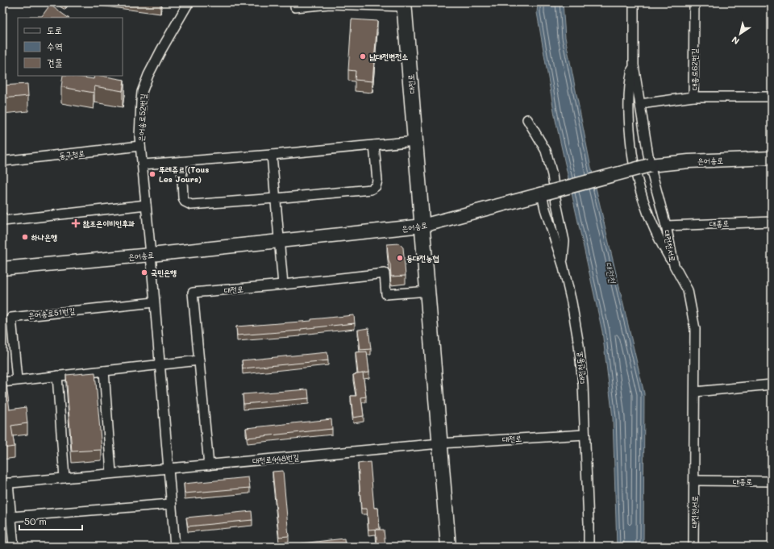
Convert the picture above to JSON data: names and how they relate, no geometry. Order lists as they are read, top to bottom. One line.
{"streets":{"main road":["대전로","은어송로"],"street":["대종로62번길","은어송로52번길","동구청로","대종로","대전천서로","은어송로51번길","대전천동로","대전로448번길"]},"crossings":[["대전로","은어송로"],["대전로","대전천동로"],["대전로","대전로448번길"],["은어송로52번길","동구청로"],["은어송로52번길","은어송로"],["은어송로","대전천서로"],["은어송로","대전천동로"],["대종로","대전천서로"]],"water":["대전천"],"places":{"other":["남대전변전소","뚜레쥬르 (Tous Les Jours)","하나은행","동대전농협","국민은행"],"health":["참조은이비인후과"]},"legend":["도로","수역","건물"],"scale_bar":"50 m","north":"bottom left"}
